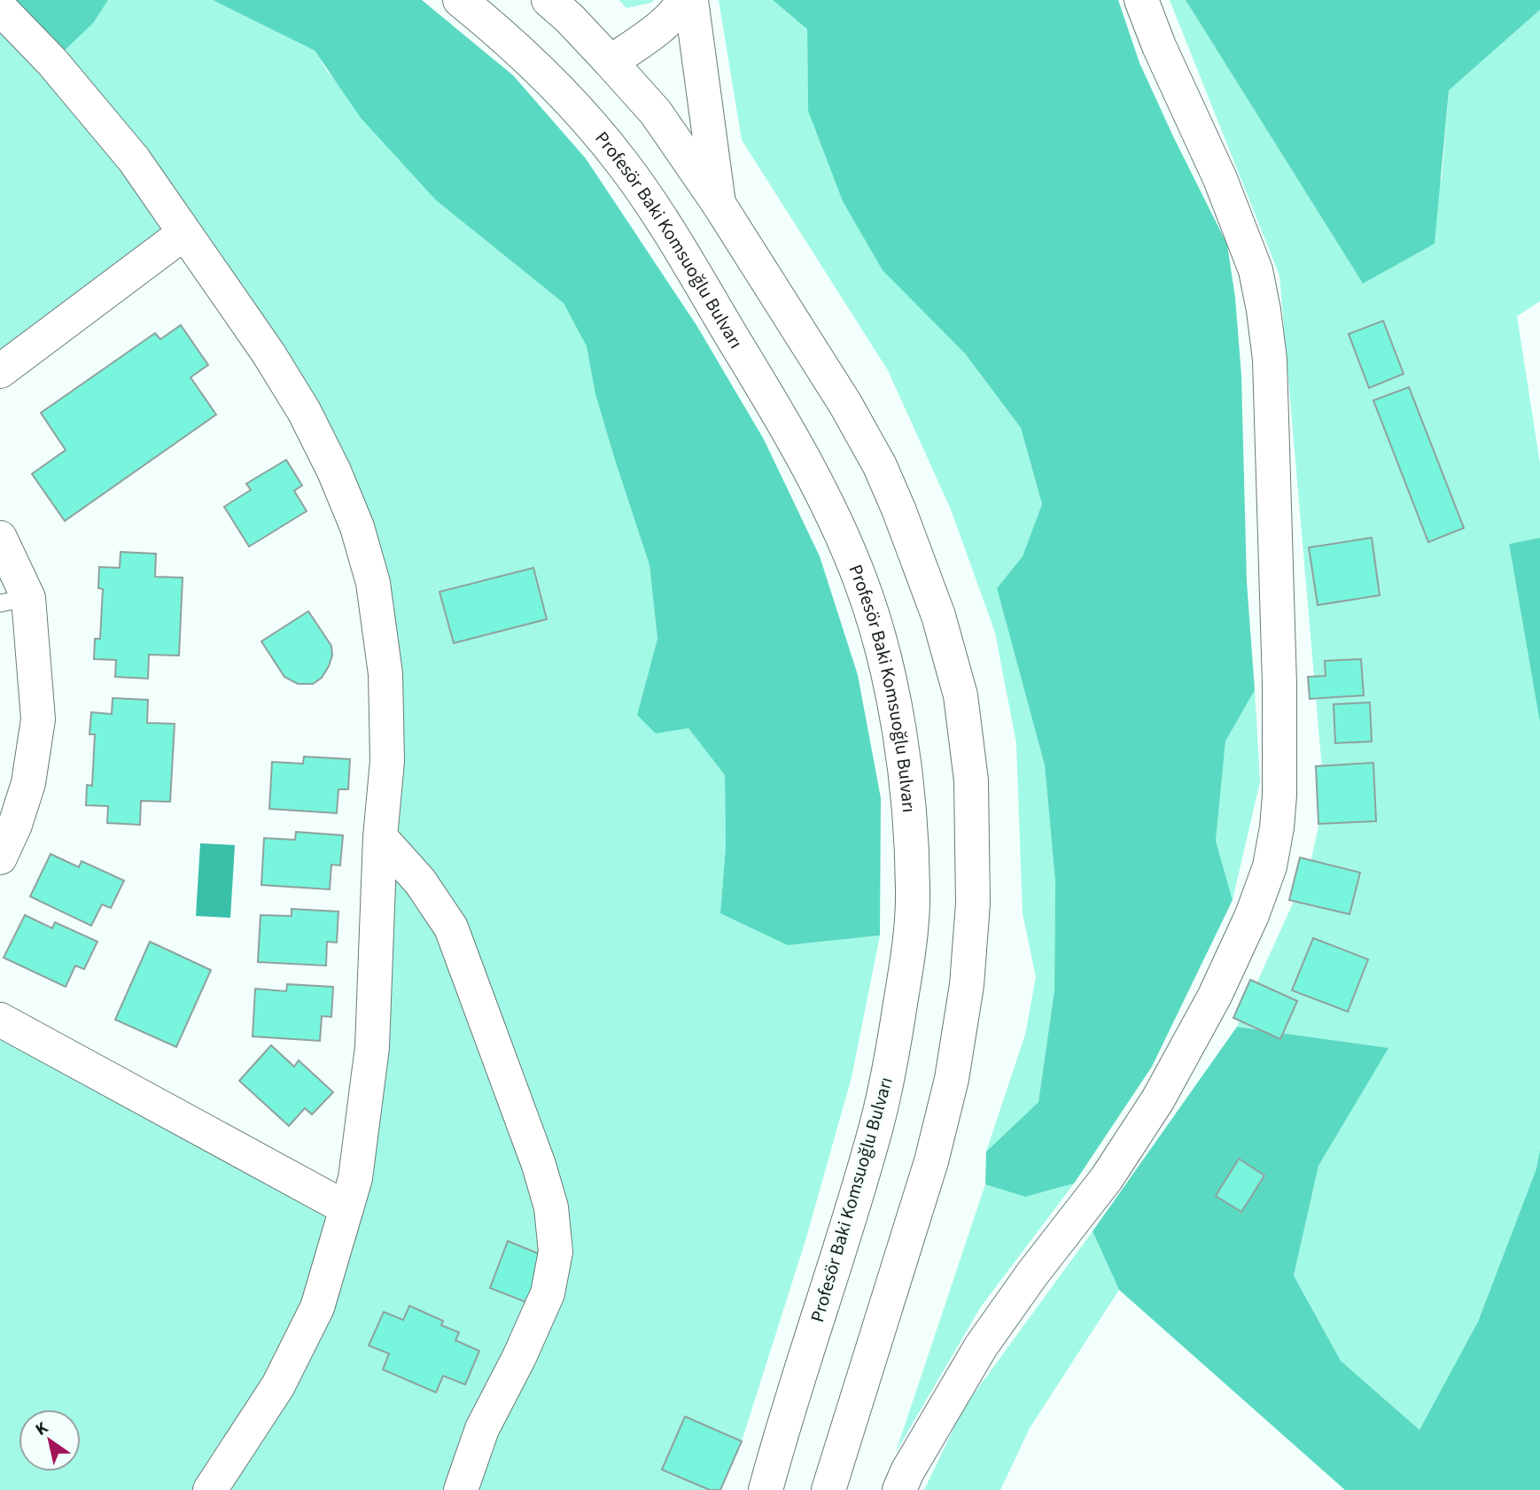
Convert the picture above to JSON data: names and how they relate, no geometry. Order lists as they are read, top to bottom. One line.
{"streets":{"street":["Profesör Baki Komsuoğlu Bulvarı"]},"north":"top left"}
